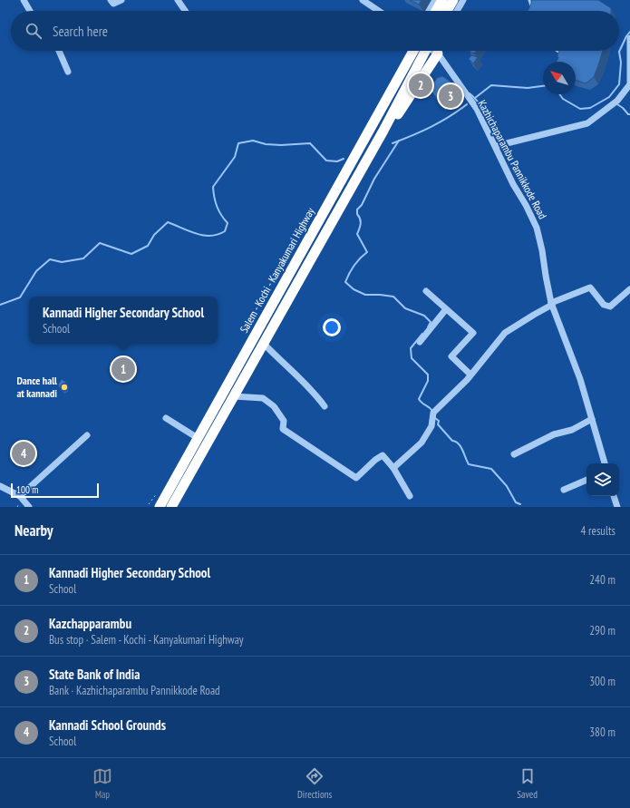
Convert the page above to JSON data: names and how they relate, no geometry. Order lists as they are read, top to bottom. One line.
{"streets":{"highway":["Salem - Kochi - Kanyakumari Highway"],"street":["Kazhichaparambu Pannikkode Road"]},"places":["Dance hall at kannadi"],"scale_bar":"100 m","north":"top left","page":{"search":"Search here","pins":["2","3","1","4"],"popup":["Kannadi Higher Secondary School","School"],"scale":"100 m","heading":["Nearby","4 results"],"list":[{"mark":"1","name":"Kannadi Higher Secondary School","note":"School","value":"240 m"},{"mark":"2","name":"Kazchapparambu","note":"Bus stop · Salem - Kochi - Kanyakumari Highway","value":"290 m"},{"mark":"3","name":"State Bank of India","note":"Bank · Kazhichaparambu Pannikkode Road","value":"300 m"},{"mark":"4","name":"Kannadi School Grounds","note":"School","value":"380 m"}],"nav":["Map","Directions","Saved"]}}
